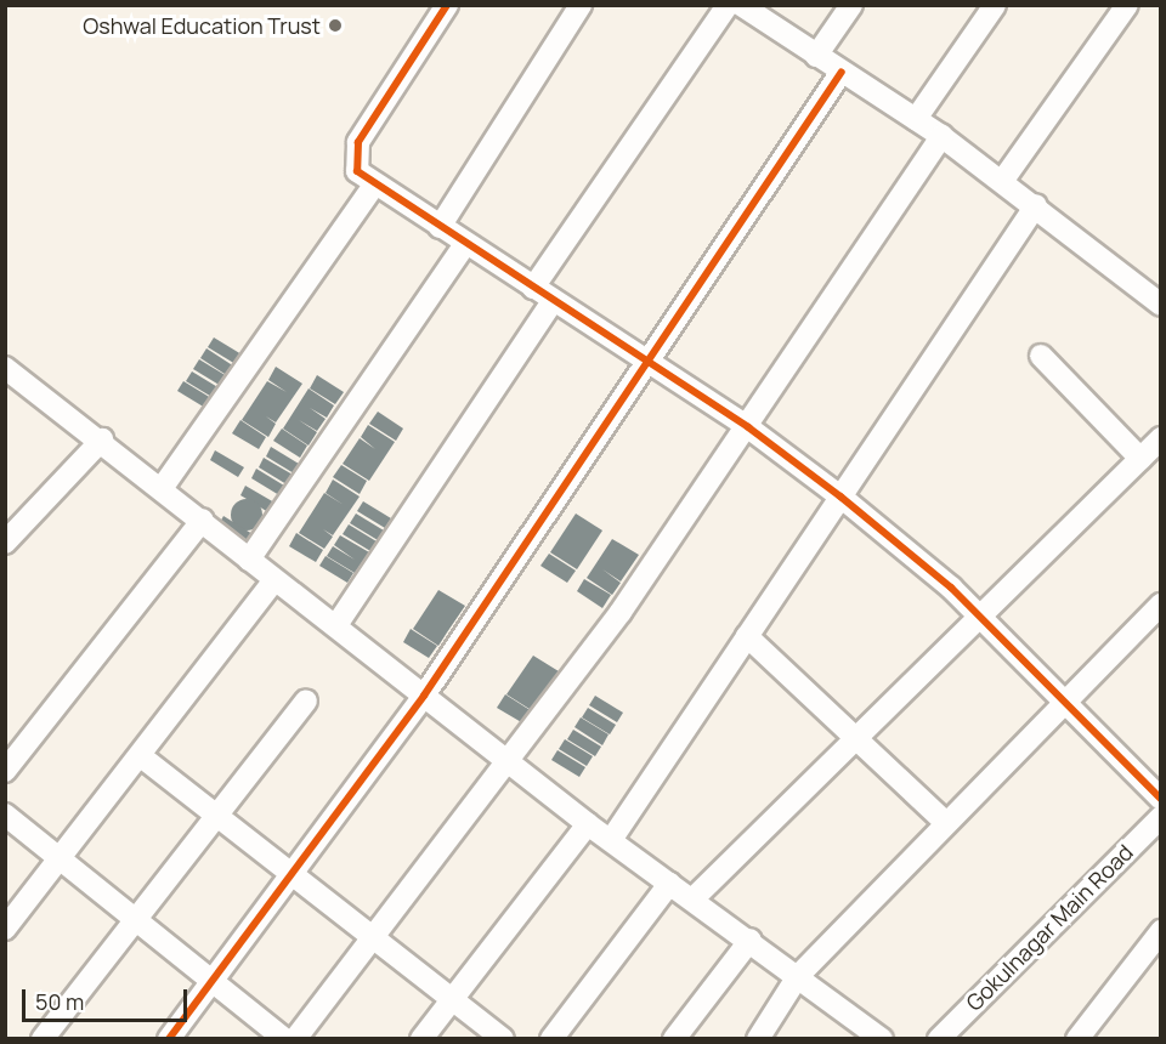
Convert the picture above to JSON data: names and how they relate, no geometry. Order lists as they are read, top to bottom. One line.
{"streets":{"street":["Gokulnagar Main Road"]},"places":["Oshwal Education Trust"],"scale_bar":"50 m"}
